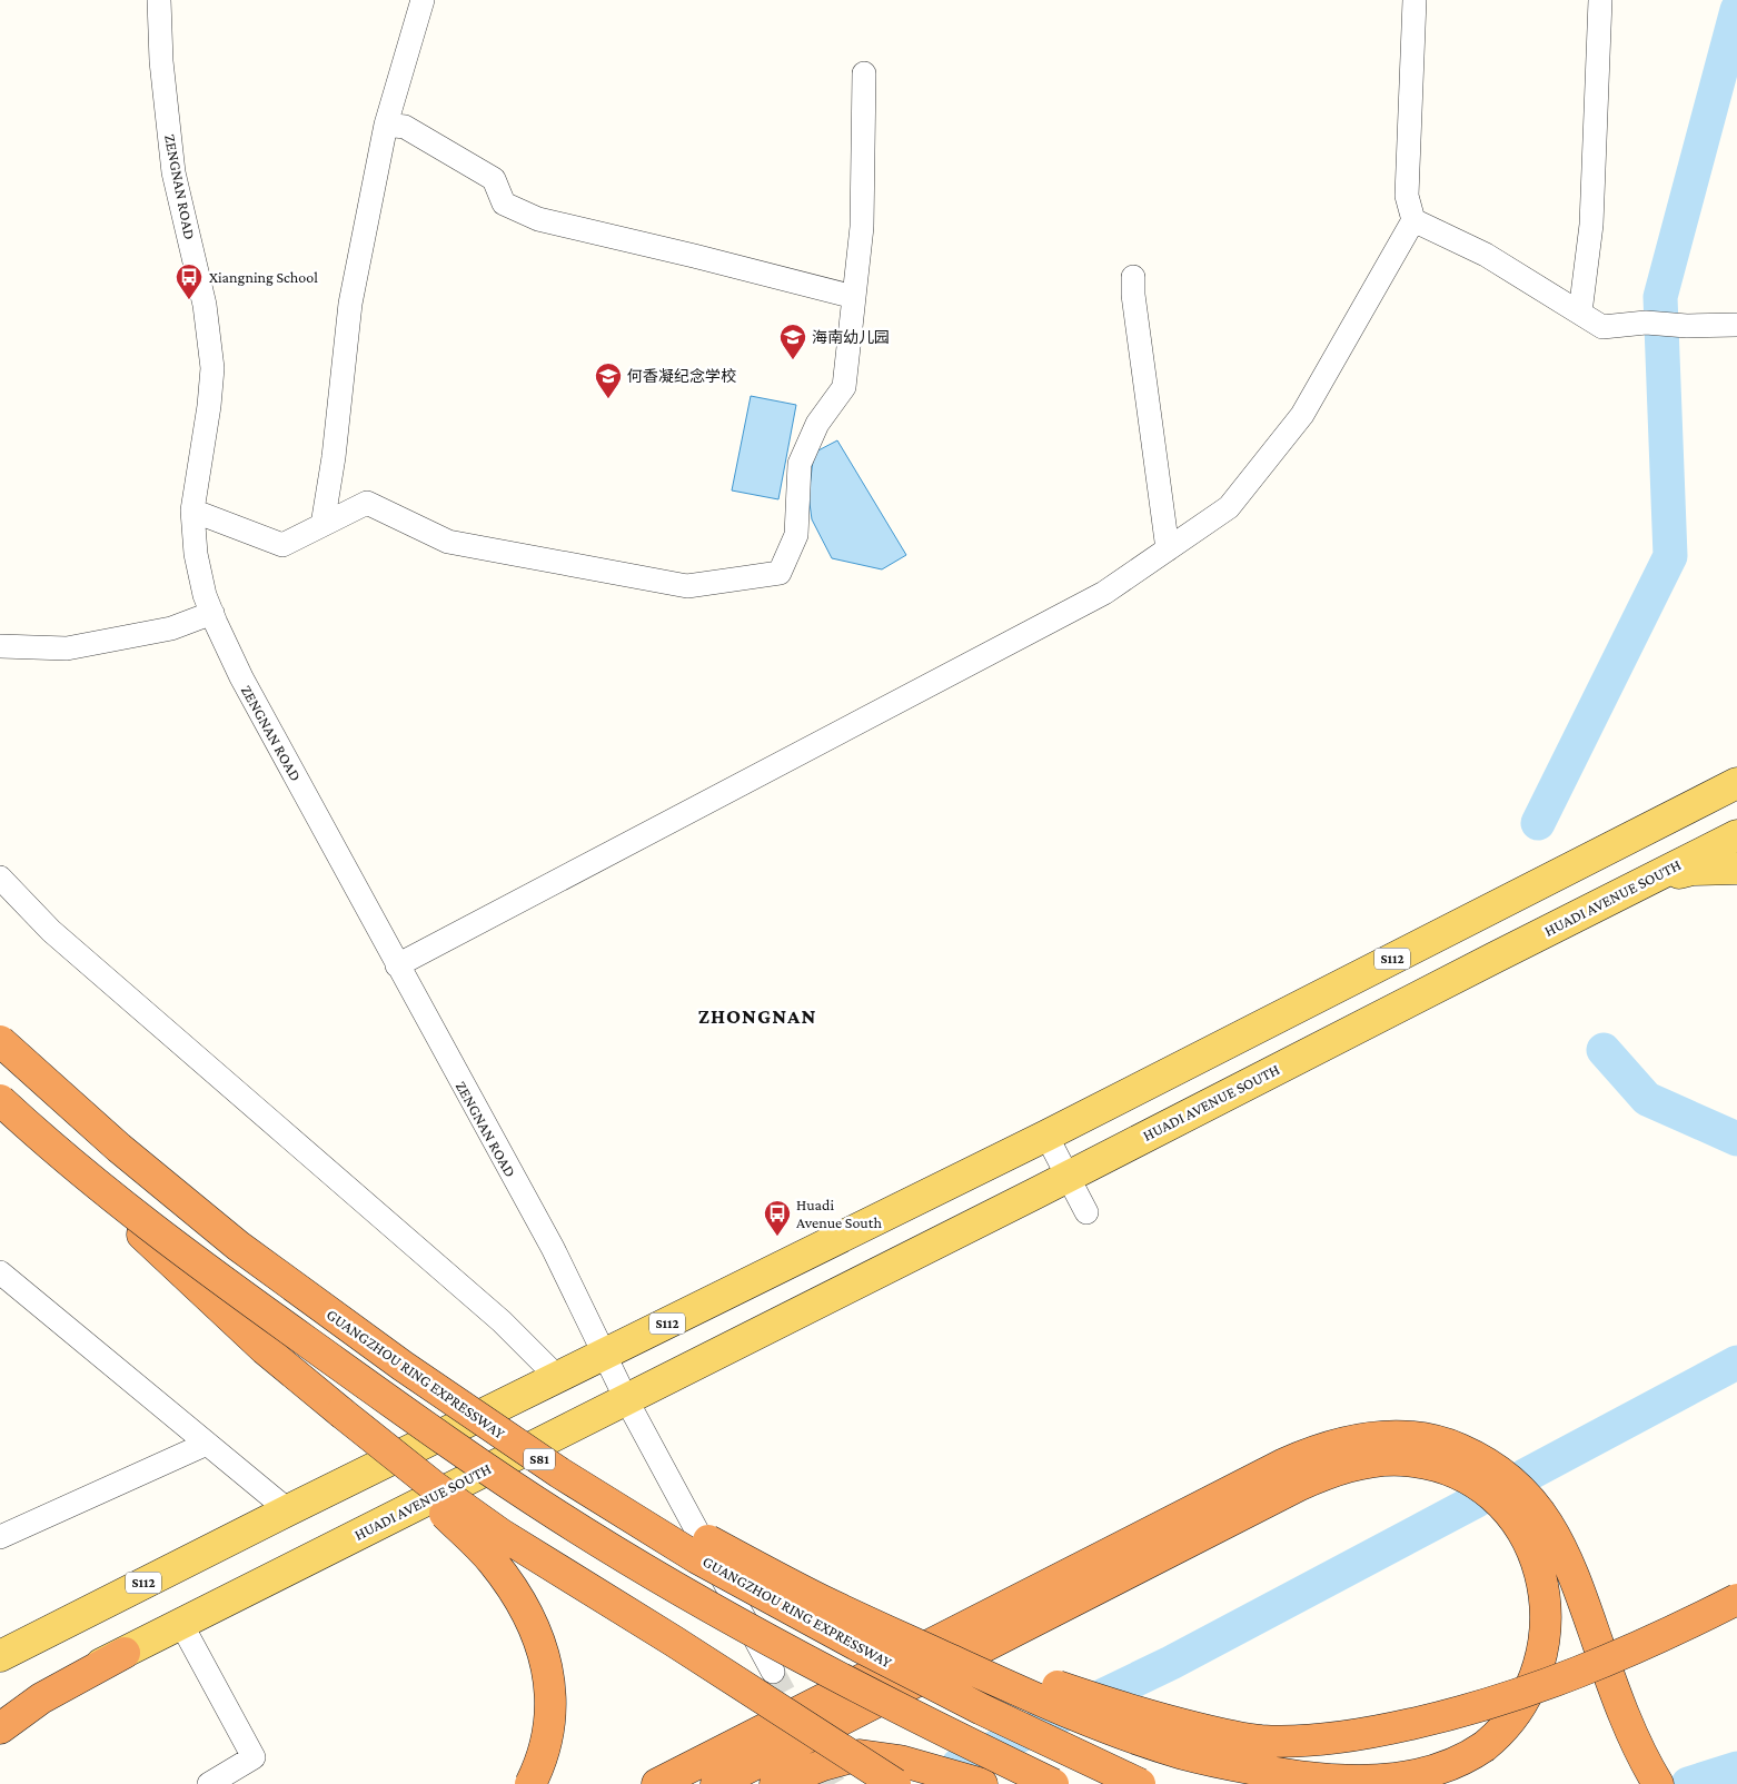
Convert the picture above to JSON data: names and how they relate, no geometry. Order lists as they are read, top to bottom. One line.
{"streets":{"highway":["GUANGZHOU RING EXPRESSWAY","S81"],"main road":["HUADI AVENUE SOUTH","S112"],"street":["ZENGNAN ROAD"]},"crossings":[["ZENGNAN ROAD","HUADI AVENUE SOUTH"],["ZENGNAN ROAD","S112"]],"districts":["ZHONGNAN"],"places":{"bus stop":["Xiangning School","Huadi Avenue South"],"school or university":["海南幼儿园","何香凝纪念学校"]}}
